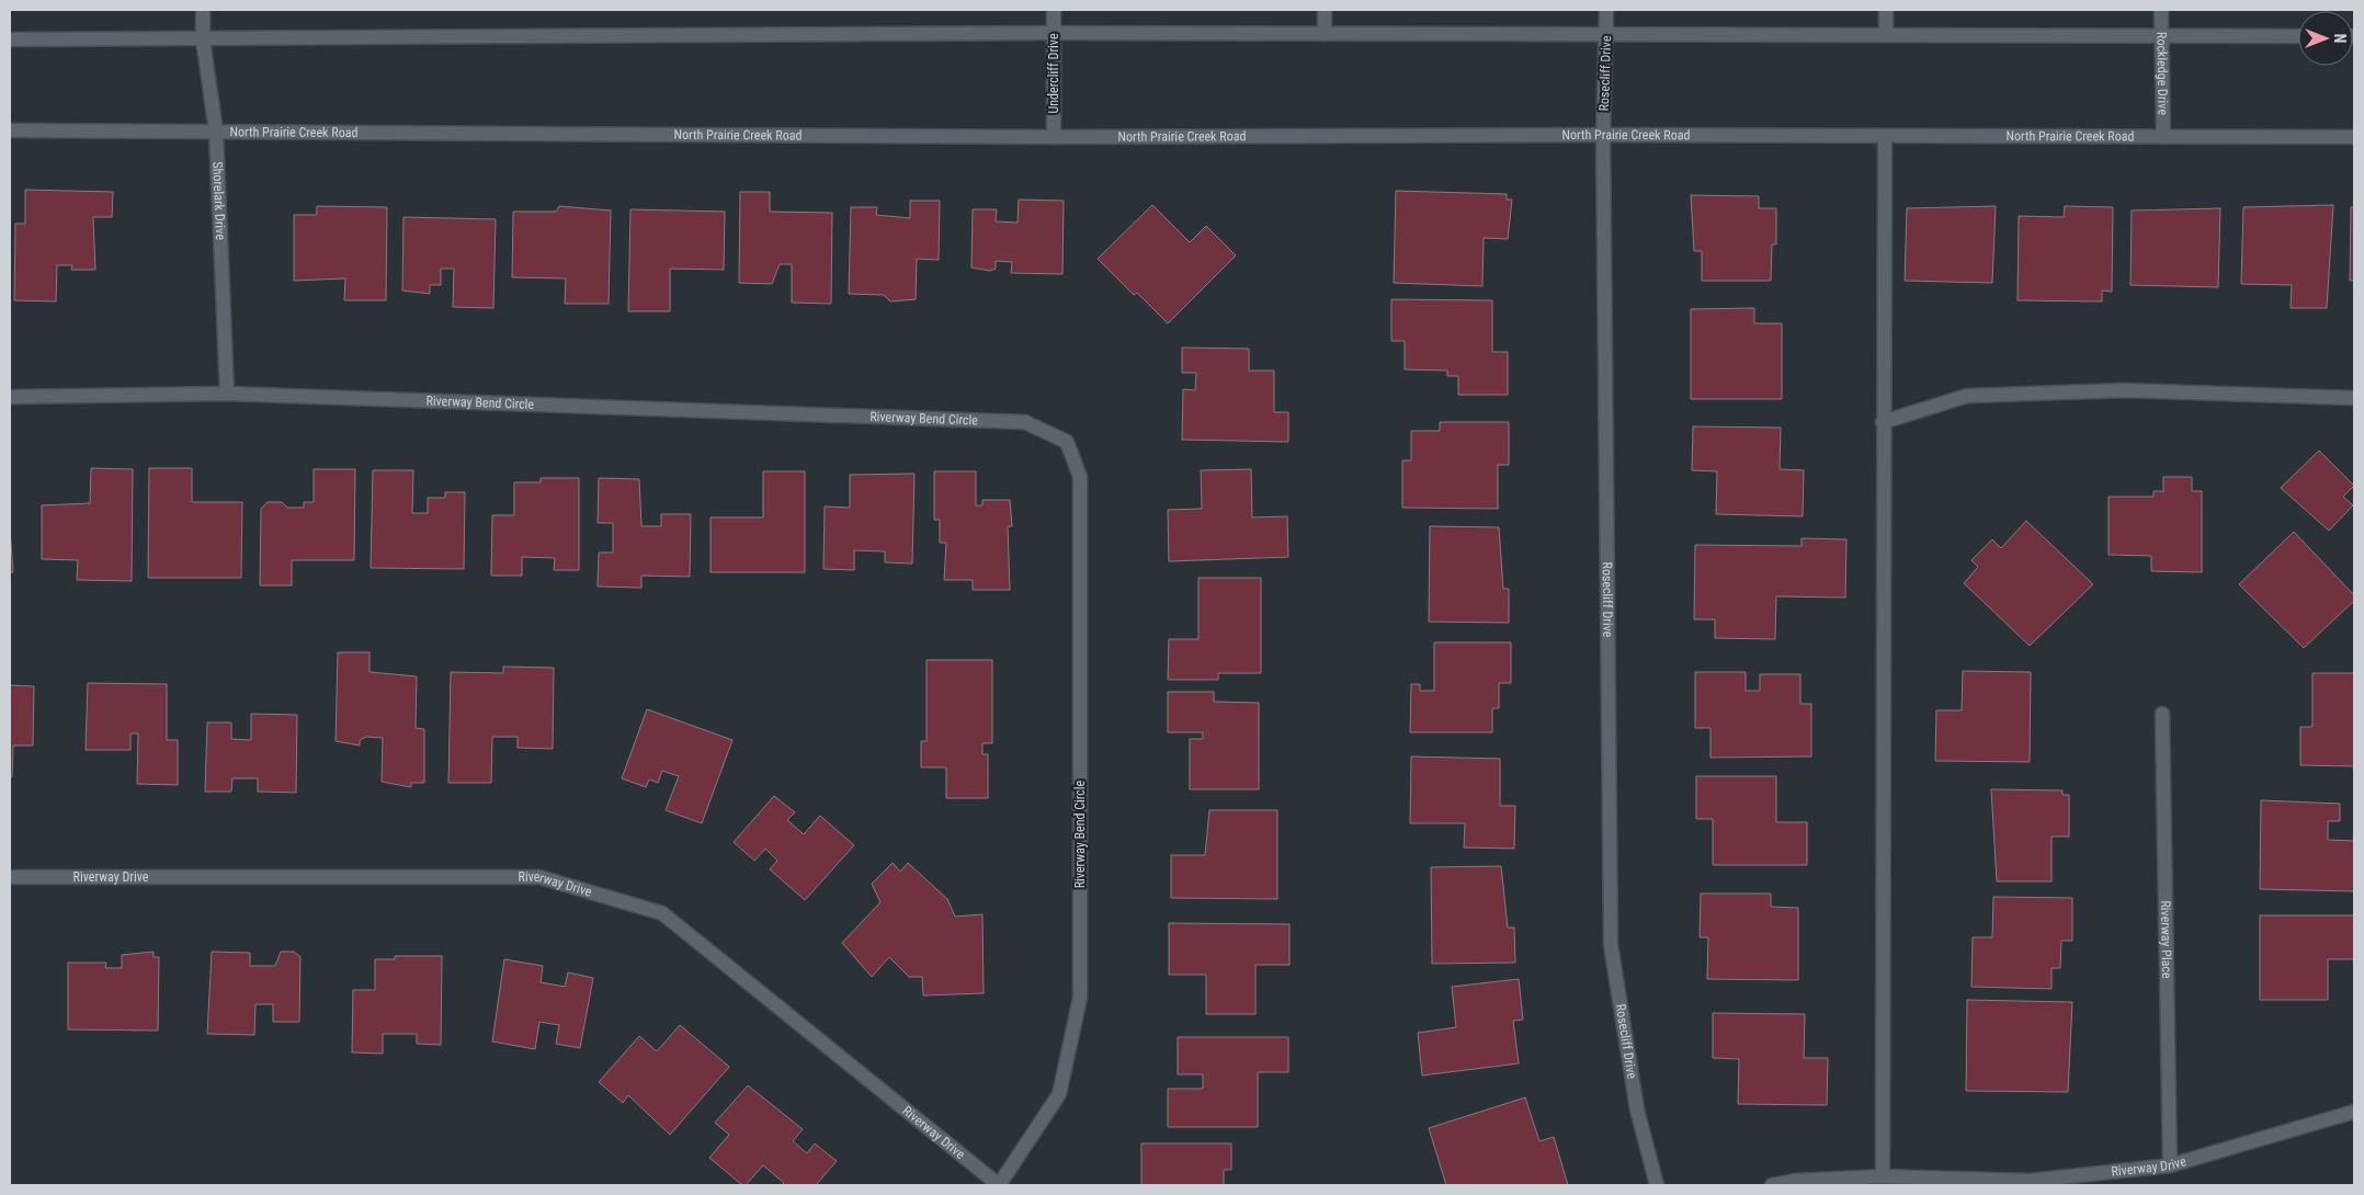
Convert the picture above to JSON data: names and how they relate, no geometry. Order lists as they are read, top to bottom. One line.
{"streets":{"street":["Undercliff Drive","Rosecliff Drive","Rockledge Drive","North Prairie Creek Road","Shorelark Drive","Riverway Bend Circle","Riverway Drive","Riverway Place"]},"crossings":[["Undercliff Drive","North Prairie Creek Road"],["Rosecliff Drive","North Prairie Creek Road"],["Rockledge Drive","North Prairie Creek Road"],["North Prairie Creek Road","Shorelark Drive"],["Shorelark Drive","Riverway Bend Circle"],["Riverway Bend Circle","Riverway Drive"],["Riverway Drive","Riverway Place"]],"north":"right"}
